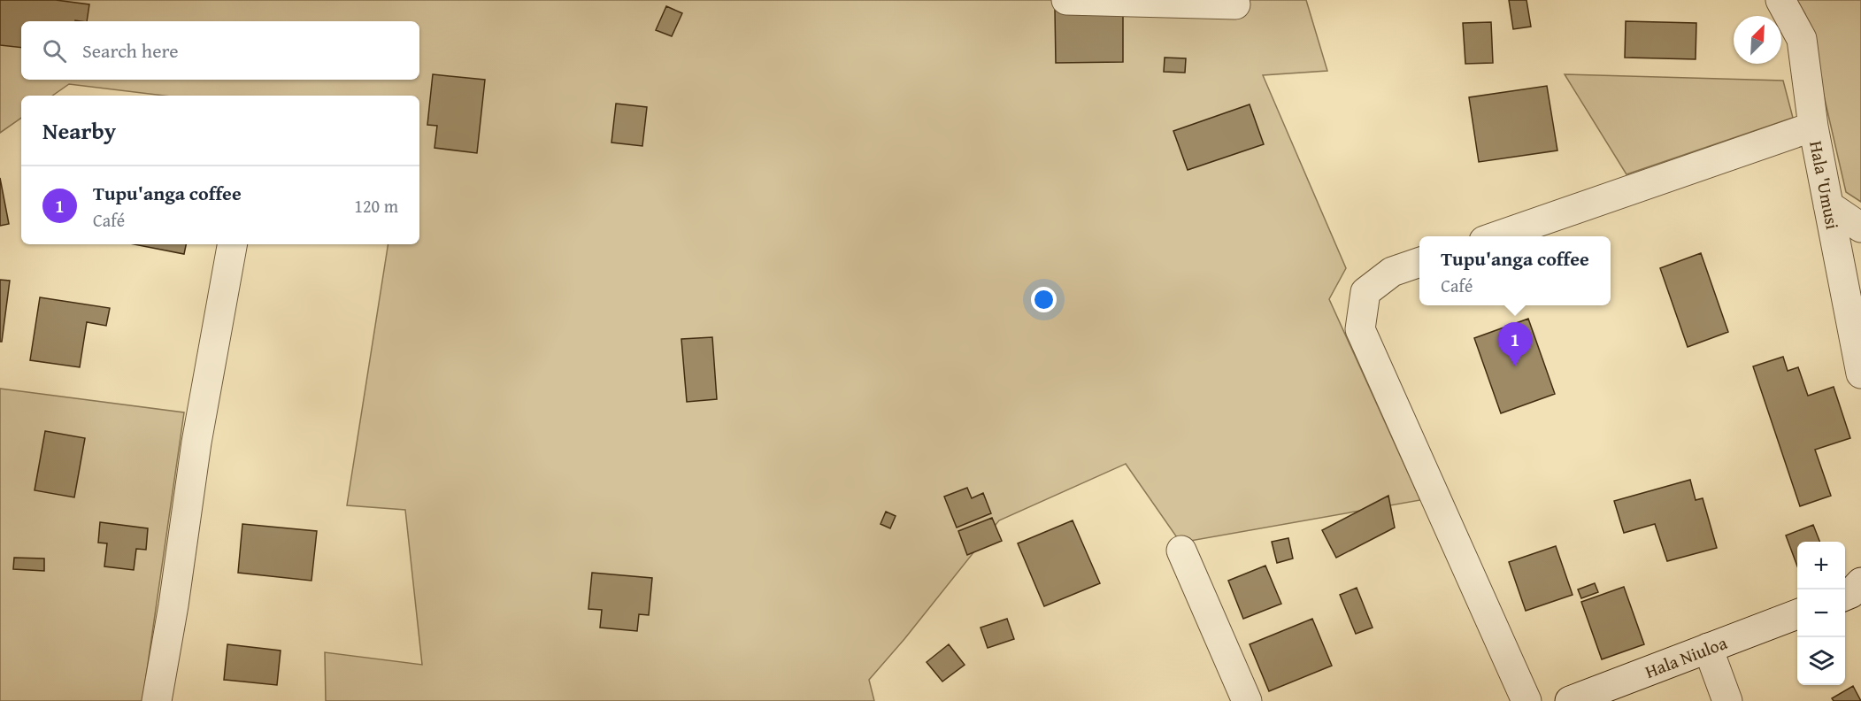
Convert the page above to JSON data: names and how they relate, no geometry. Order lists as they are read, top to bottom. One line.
{"streets":{"street":["Hala 'Umusi","Hala Niuloa"]},"north":"top right","page":{"search":"Search here","heading":"Nearby","list":[{"mark":"1","name":"Tupu'anga coffee","note":"Café","value":"120 m"}],"popup":["Tupu'anga coffee","Café"],"pins":"1","map_buttons":["+","−"]}}
